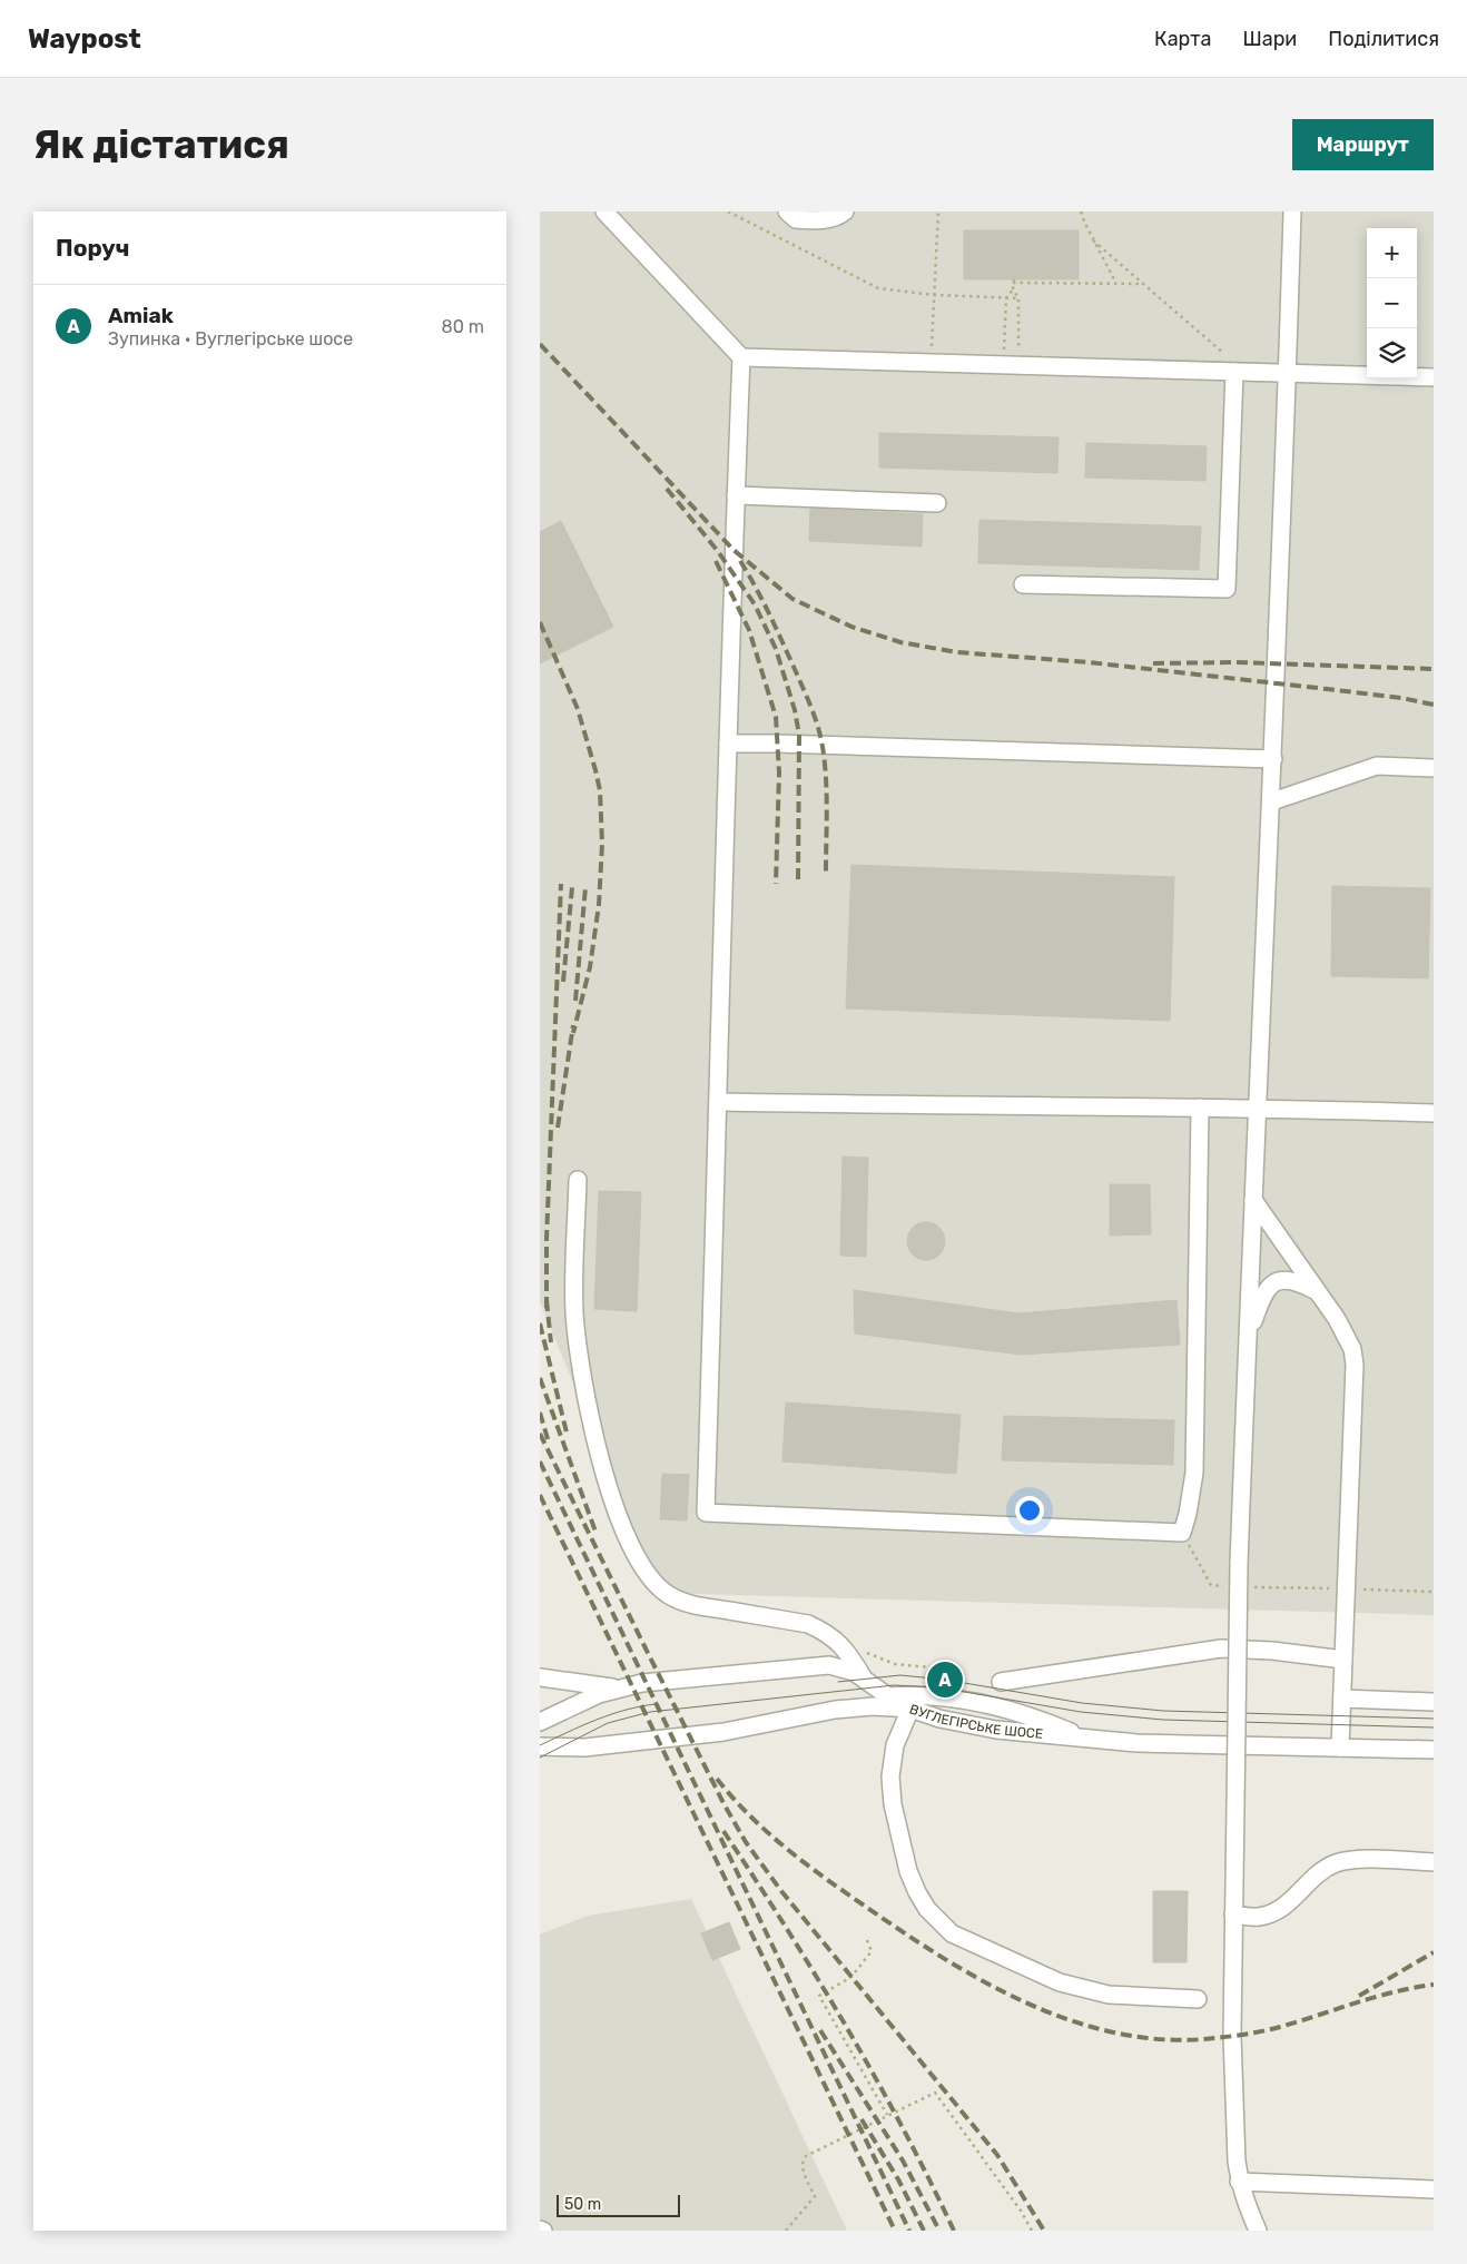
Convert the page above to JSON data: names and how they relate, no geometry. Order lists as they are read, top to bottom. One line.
{"streets":{"street":["ВУГЛЕГІРСЬКЕ ШОСЕ"]},"scale_bar":"50 m","page":{"header":"Waypost","nav":["Карта","Шари","Поділитися"],"buttons":"Маршрут","title":"Як дістатися","heading":"Поруч","map_buttons":["+","−"],"list":[{"mark":"A","name":"Amiak","note":"Зупинка · Вуглегірське шосе","value":"80 m"}],"pins":"A","scale":"50 m"}}
